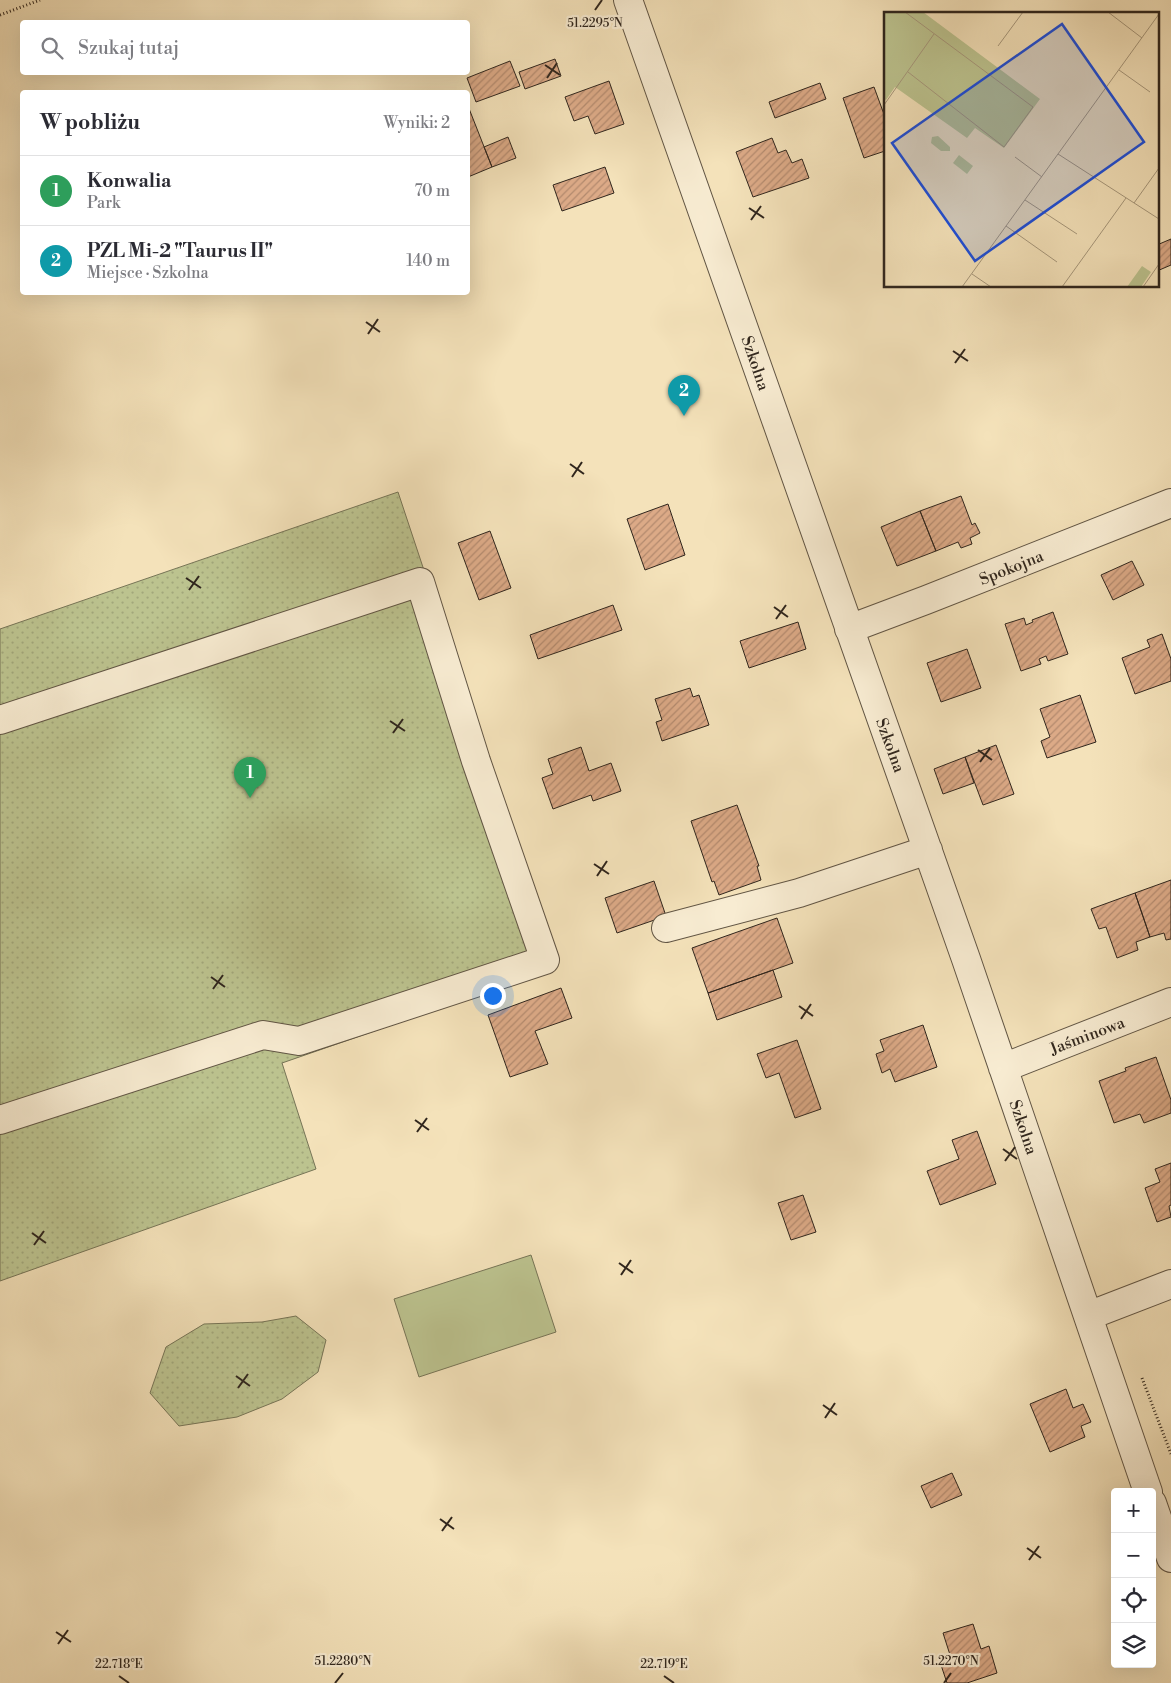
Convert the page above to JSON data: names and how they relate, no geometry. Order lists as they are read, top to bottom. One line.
{"streets":{"street":["Szkolna","Spokojna","Jaśminowa"]},"crossings":[["Szkolna","Spokojna"],["Szkolna","Jaśminowa"]],"page":{"search":"Szukaj tutaj","heading":["W pobliżu","Wyniki: 2"],"list":[{"mark":"1","name":"Konwalia","note":"Park","value":"70 m"},{"mark":"2","name":"PZL Mi-2 \"Taurus II\"","note":"Miejsce · Szkolna","value":"140 m"}],"pins":["2","1"],"map_buttons":["+","−"]},"coordinates":["51.2295°N","51.2280°N","51.2270°N","22.718°E","22.719°E"]}
